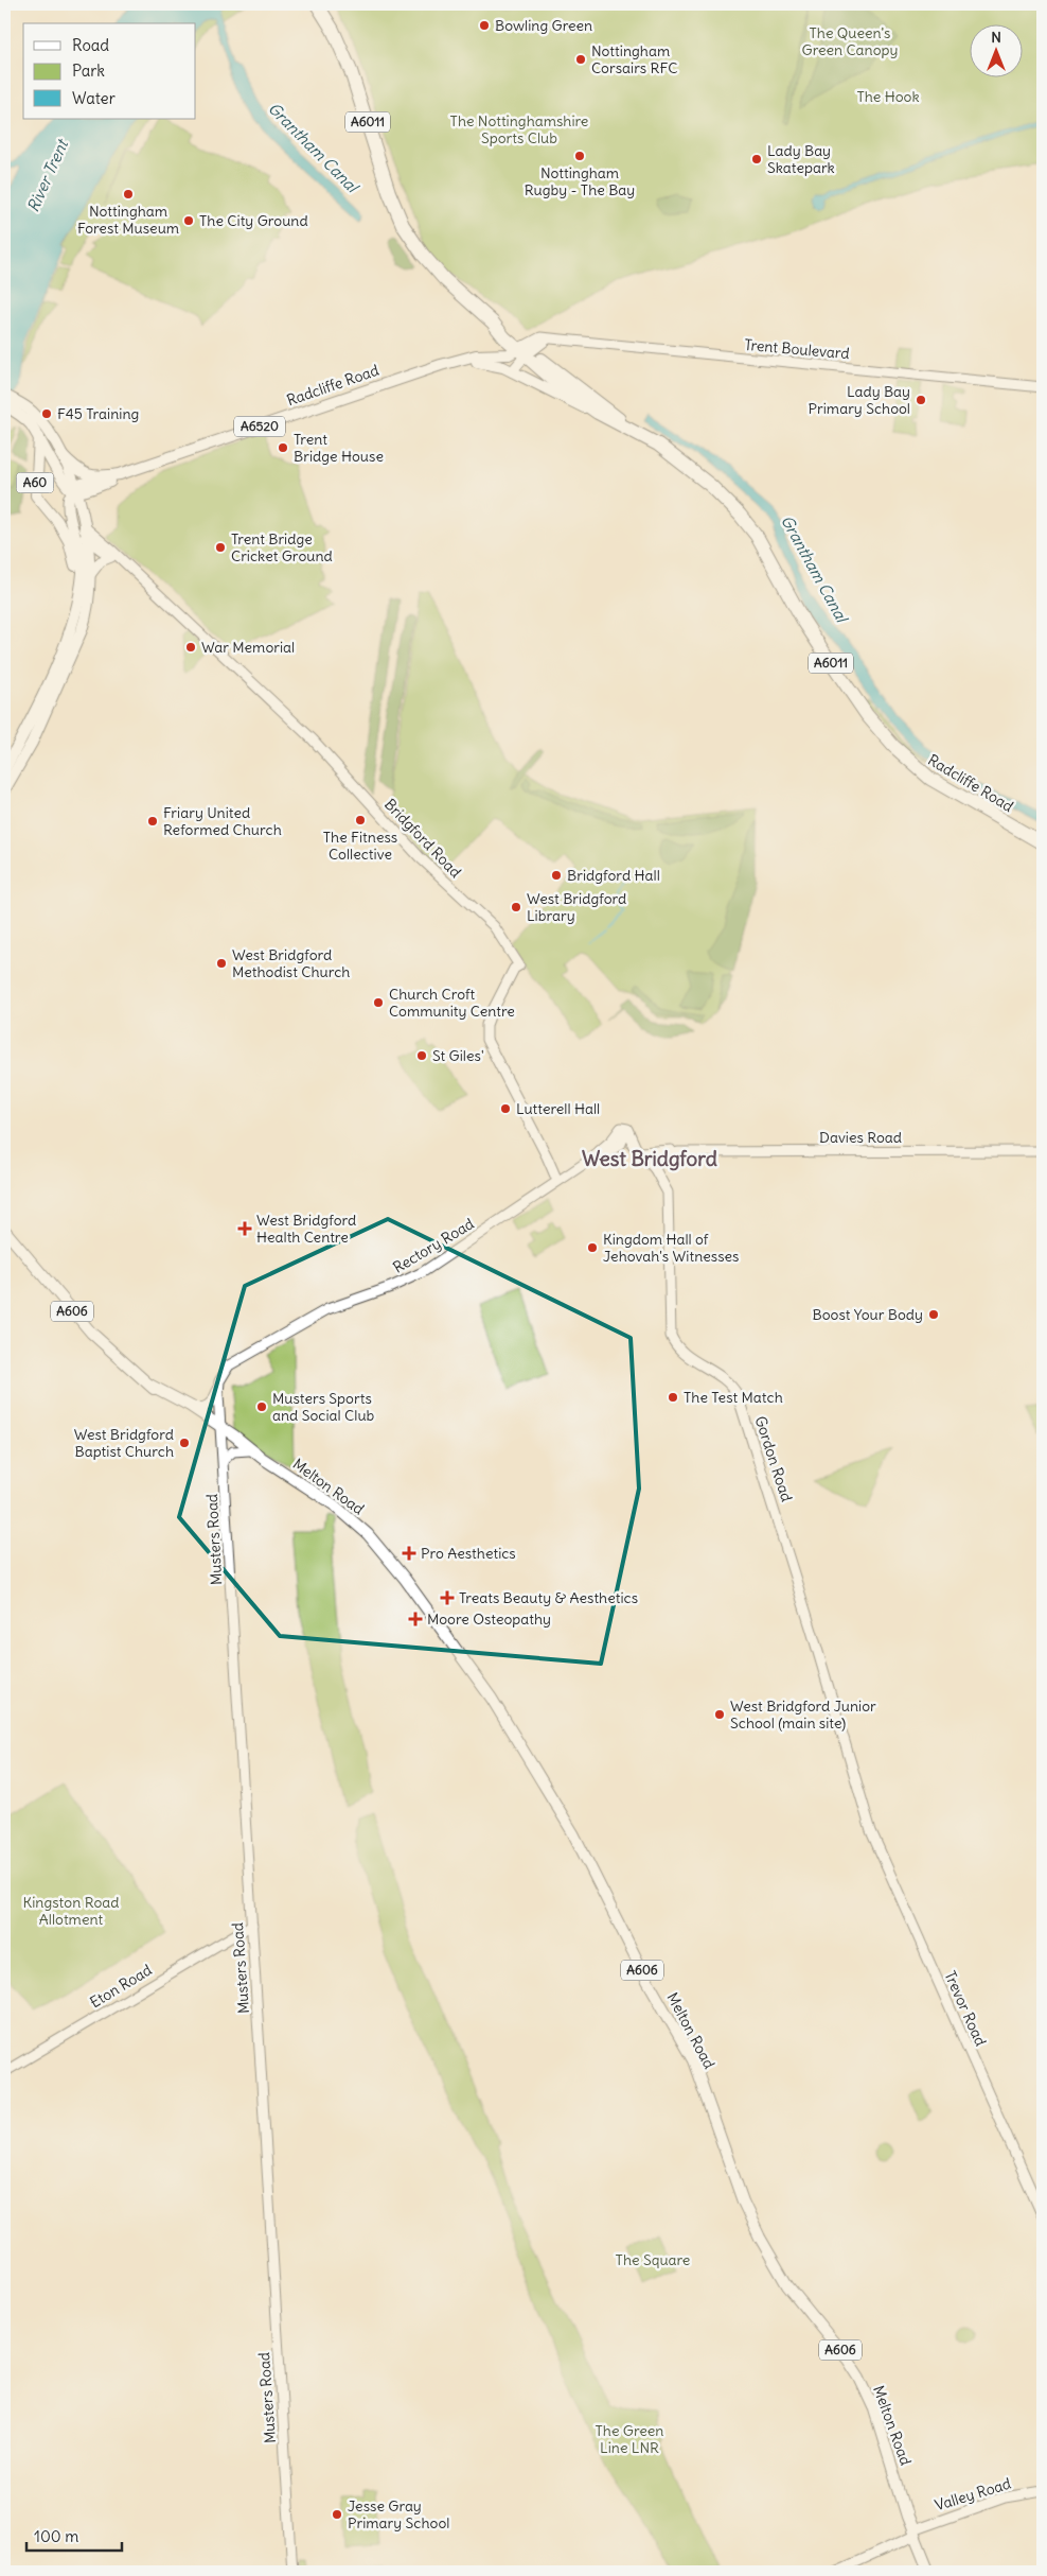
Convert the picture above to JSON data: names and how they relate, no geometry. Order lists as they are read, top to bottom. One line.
{"streets":{"highway":["A6011","Radcliffe Road"],"main road":["A6520","A60","A606","Melton Road"],"street":["Trent Boulevard","Bridgford Road","Davies Road","Rectory Road","Gordon Road","Musters Road","Eton Road","Trevor Road","Valley Road"]},"crossings":[["A6011","Trent Boulevard"],["A6011","Radcliffe Road"],["Trent Boulevard","Radcliffe Road"],["Radcliffe Road","A6520"],["Radcliffe Road","A60"],["A6520","A60"],["A60","Bridgford Road"],["Bridgford Road","Rectory Road"],["Davies Road","Gordon Road"],["Rectory Road","Gordon Road"],["Rectory Road","Musters Road"],["Gordon Road","Trevor Road"],["Melton Road","Musters Road"],["Melton Road","Valley Road"],["Musters Road","Eton Road"]],"districts":["West Bridgford"],"water":["Grantham Canal","River Trent"],"parks":["The Queen's Green Canopy","The Hook","The Nottinghamshire Sports Club","Kingston Road Allotment","The Square","The Green Line LNR"],"places":{"other":["Bowling Green","Nottingham Corsairs RFC","Nottingham Rugby - The Bay","Lady Bay Skatepark","Nottingham Forest Museum","The City Ground","Lady Bay Primary School","F45 Training","Trent Bridge House","Trent Bridge Cricket Ground","War Memorial","The Fitness Collective","Friary United Reformed Church","Bridgford Hall","West Bridgford Library","West Bridgford Methodist Church","Church Croft Community Centre","St Giles'","Lutterell Hall","Kingdom Hall of Jehovah's Witnesses","Boost Your Body","The Test Match","Musters Sports and Social Club","West Bridgford Baptist Church","West Bridgford Junior School (main site)","Jesse Gray Primary School"],"health":["West Bridgford Health Centre","Pro Aesthetics","Treats Beauty & Aesthetics","Moore Osteopathy"]},"legend":["Road","Park","Water"],"scale_bar":"100 m","north":"top"}
